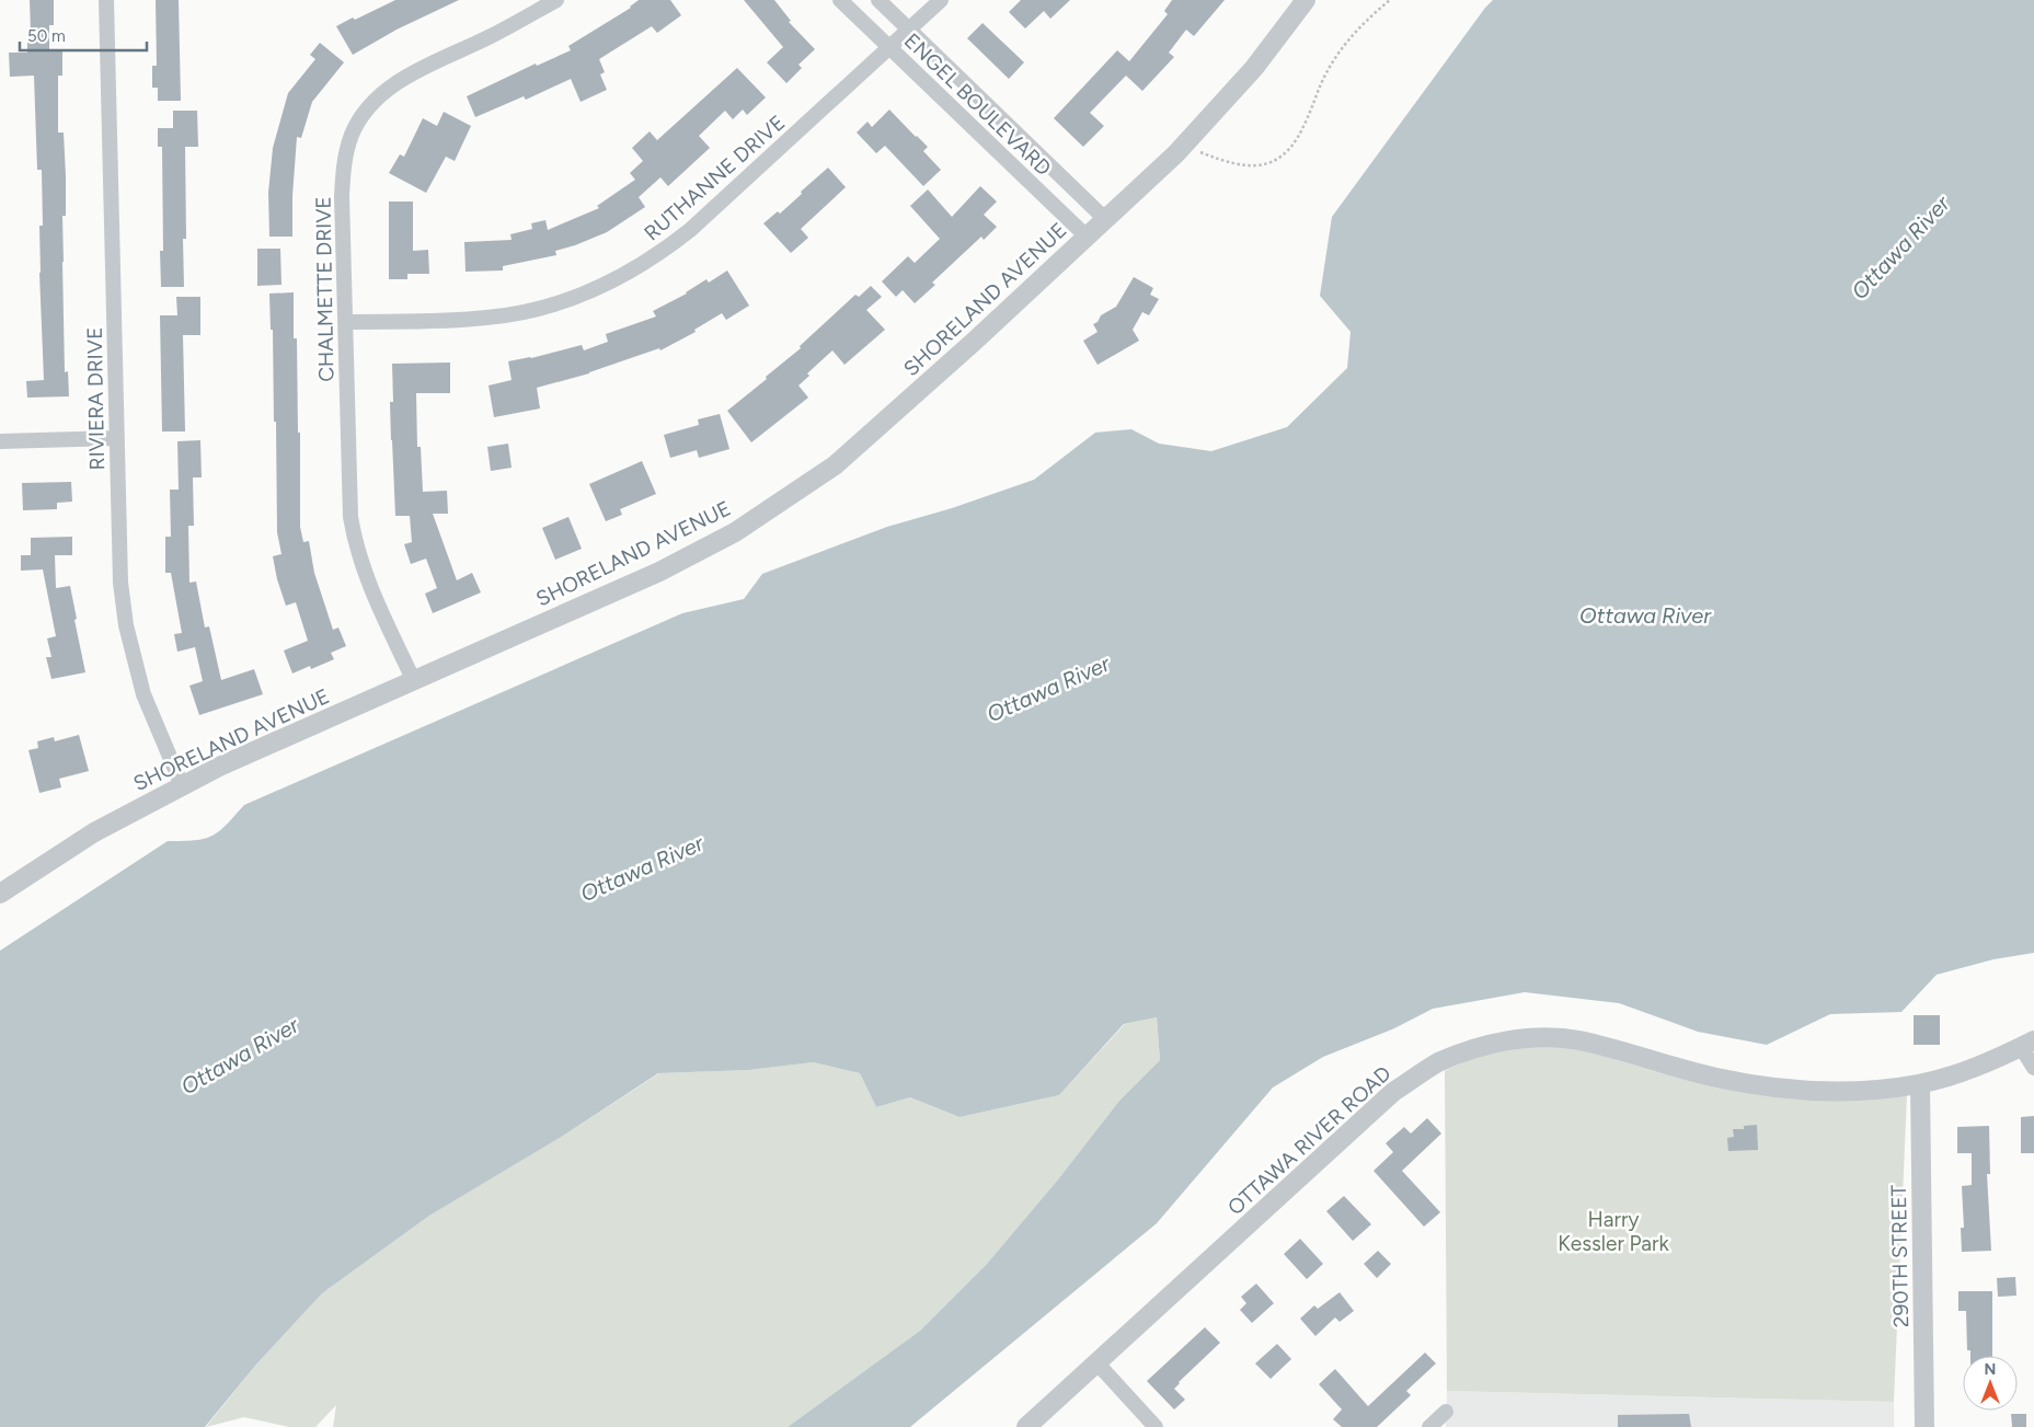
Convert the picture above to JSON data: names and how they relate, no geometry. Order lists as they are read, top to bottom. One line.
{"streets":{"street":["ENGEL BOULEVARD","RUTHANNE DRIVE","CHALMETTE DRIVE","SHORELAND AVENUE","RIVIERA DRIVE","OTTAWA RIVER ROAD","290TH STREET"]},"crossings":[["ENGEL BOULEVARD","RUTHANNE DRIVE"],["ENGEL BOULEVARD","SHORELAND AVENUE"],["RUTHANNE DRIVE","CHALMETTE DRIVE"],["CHALMETTE DRIVE","SHORELAND AVENUE"],["SHORELAND AVENUE","RIVIERA DRIVE"],["OTTAWA RIVER ROAD","290TH STREET"]],"water":["Ottawa River"],"parks":["Harry Kessler Park"],"scale_bar":"50 m","north":"top"}
